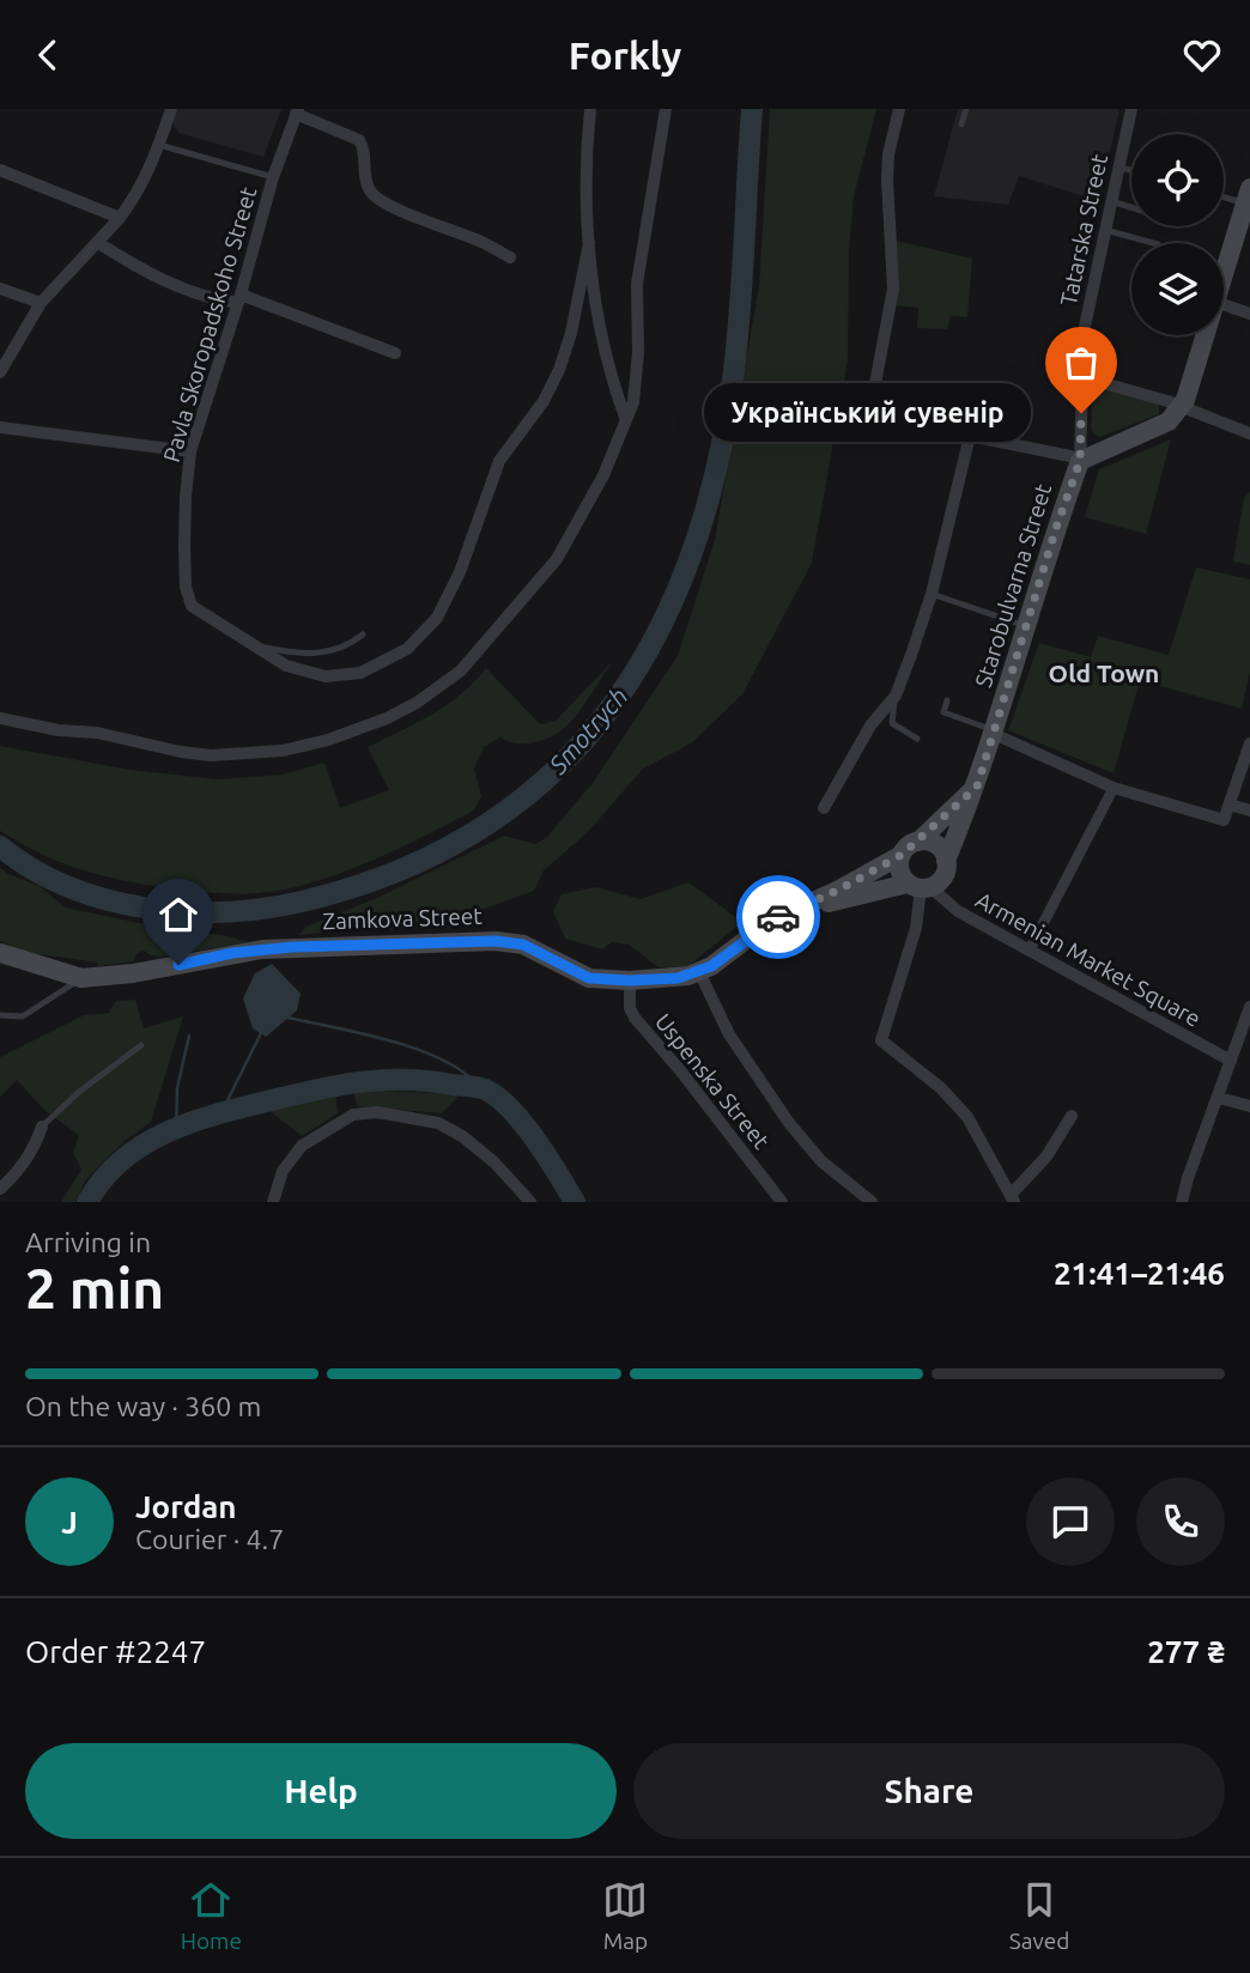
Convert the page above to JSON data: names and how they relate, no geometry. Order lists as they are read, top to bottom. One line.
{"streets":{"main road":["Starobulvarna Street","Zamkova Street"],"street":["Tatarska Street","Pavla Skoropadskoho Street","Armenian Market Square","Uspenska Street"]},"crossings":[["Tatarska Street","Starobulvarna Street"],["Starobulvarna Street","Zamkova Street"],["Starobulvarna Street","Armenian Market Square"],["Zamkova Street","Armenian Market Square"],["Zamkova Street","Uspenska Street"]],"districts":["Old Town"],"water":["Smotrych"],"places":["Український сувенір"],"page":{"header":"Forkly","bubble":"Український сувенір","heading":["2 min","Arriving in","21:41–21:46"],"panel":["Jordan","Courier · 4.7","Order #2247","277 ₴"],"bar":"On the way · 360 m","round":"J","buttons":["Help","Share"],"tabs":["Home","Map","Saved"]}}
